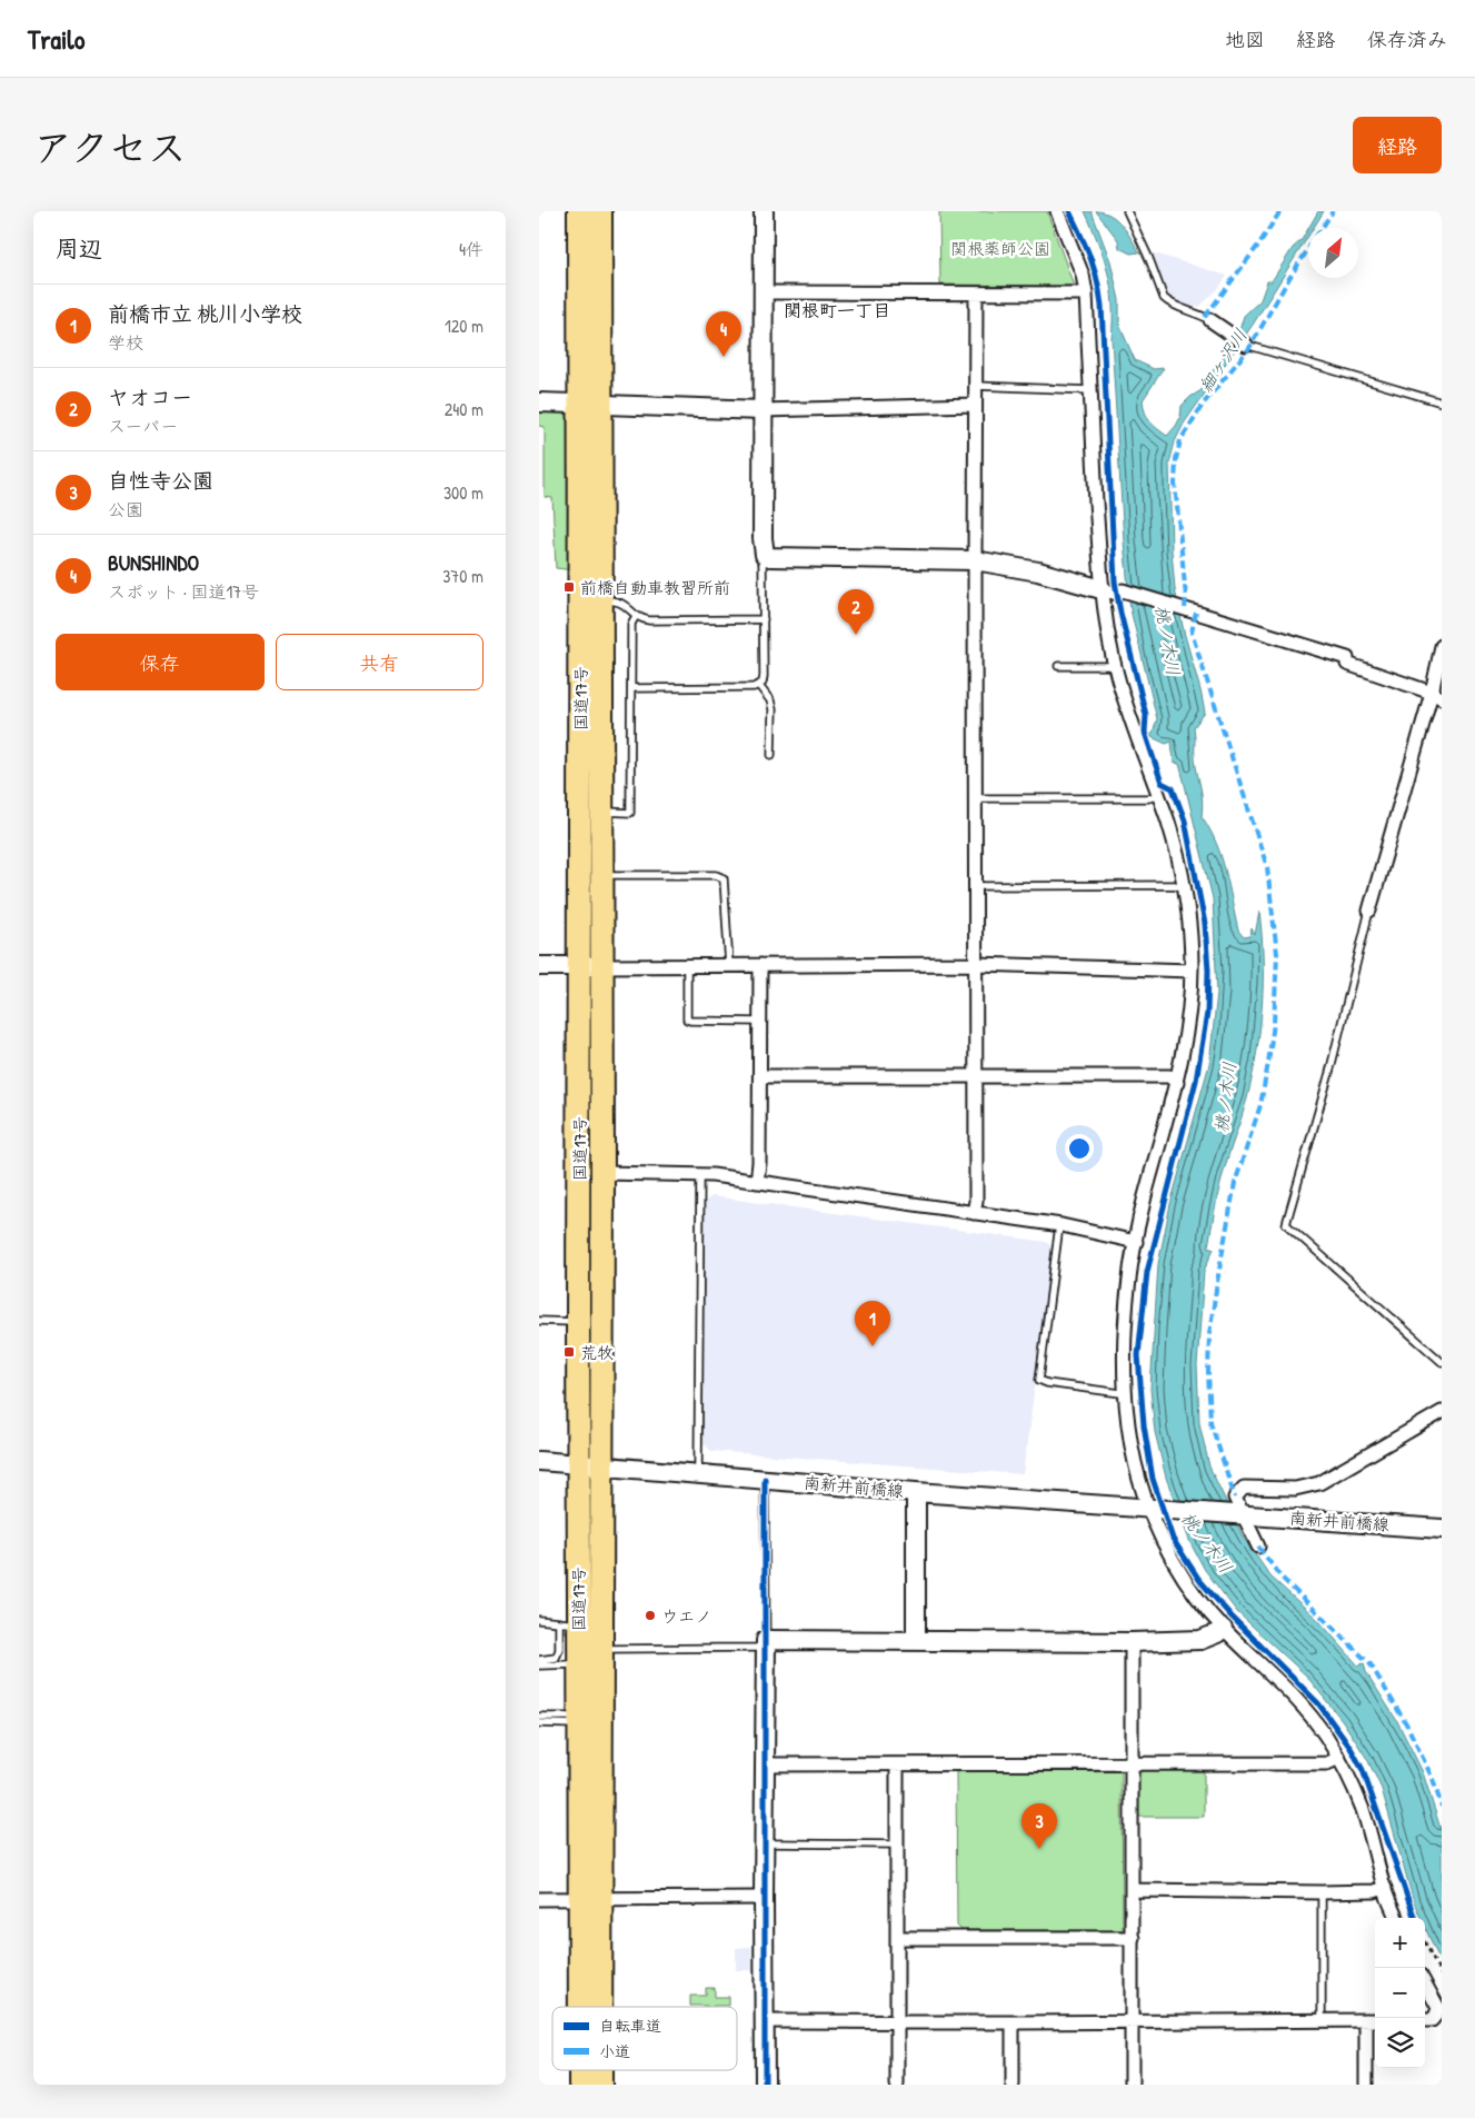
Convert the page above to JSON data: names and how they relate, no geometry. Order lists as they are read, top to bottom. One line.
{"streets":{"highway":["国道17号"],"street":["南新井前橋線"]},"crossings":[["国道17号","南新井前橋線"]],"districts":["関根町一丁目"],"water":["細ヶ沢川","桃ノ木川"],"parks":["関根薬師公園"],"places":{"transit":["前橋自動車教習所前","荒牧"],"other":["ウエノ"]},"legend":["自転車道","小道"],"north":"top right","page":{"header":"Trailo","nav":["地図","経路","保存済み"],"title":"アクセス","buttons":["経路",["保存","共有"]],"heading":["周辺","4件"],"list":[{"mark":"1","name":"前橋市立 桃川小学校","note":"学校","value":"120 m"},{"mark":"2","name":"ヤオコー","note":"スーパー","value":"240 m"},{"mark":"3","name":"自性寺公園","note":"公園","value":"300 m"},{"mark":"4","name":"BUNSHINDO","note":"スポット · 国道17号","value":"370 m"}],"pins":["4","2","1","3"],"map_buttons":["+","−"]}}
